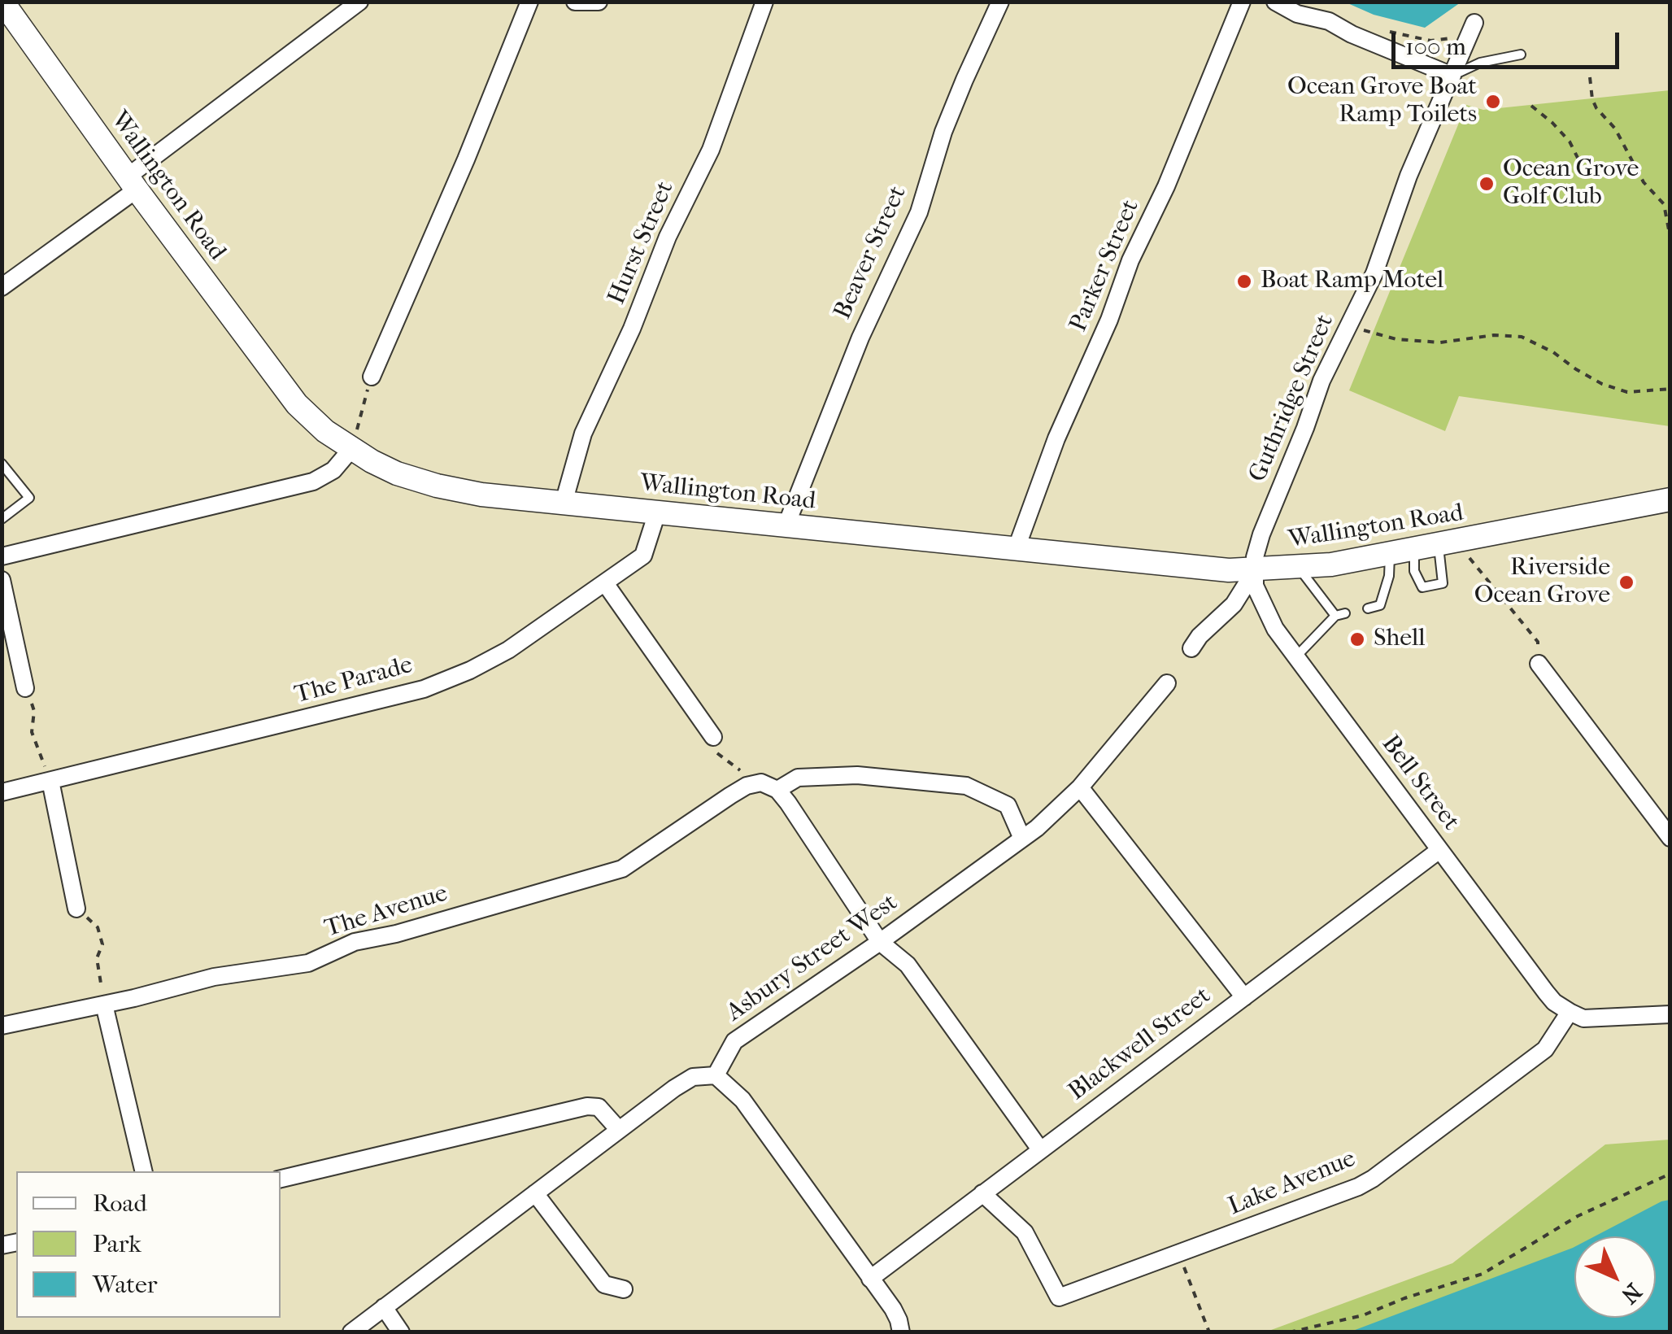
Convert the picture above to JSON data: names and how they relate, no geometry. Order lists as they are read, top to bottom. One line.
{"streets":{"street":["Wallington Road","Hurst Street","Beaver Street","Parker Street","Guthridge Street","The Parade","Bell Street","The Avenue","Asbury Street West","Blackwell Street","Lake Avenue"]},"crossings":[["Wallington Road","Hurst Street"],["Wallington Road","Beaver Street"],["Wallington Road","Parker Street"],["Wallington Road","Guthridge Street"],["Wallington Road","The Parade"],["Wallington Road","Bell Street"],["Guthridge Street","Bell Street"],["Bell Street","Blackwell Street"],["Bell Street","Lake Avenue"],["Blackwell Street","Lake Avenue"]],"places":["Ocean Grove Boat Ramp Toilets","Ocean Grove Golf Club","Boat Ramp Motel","Riverside Ocean Grove","Shell"],"legend":["Road","Park","Water"],"scale_bar":"100 m","north":"bottom right"}
